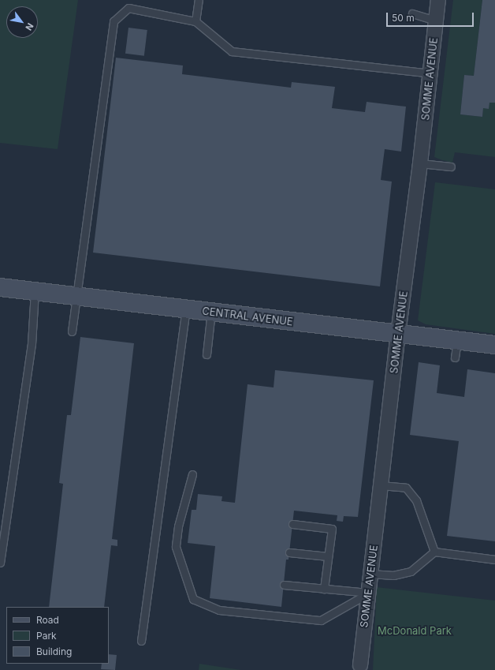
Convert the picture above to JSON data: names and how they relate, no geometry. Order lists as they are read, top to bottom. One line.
{"streets":{"street":["SOMME AVENUE","CENTRAL AVENUE"]},"crossings":[["SOMME AVENUE","CENTRAL AVENUE"]],"parks":["McDonald Park"],"legend":["Road","Park","Building"],"scale_bar":"50 m","north":"bottom right"}
